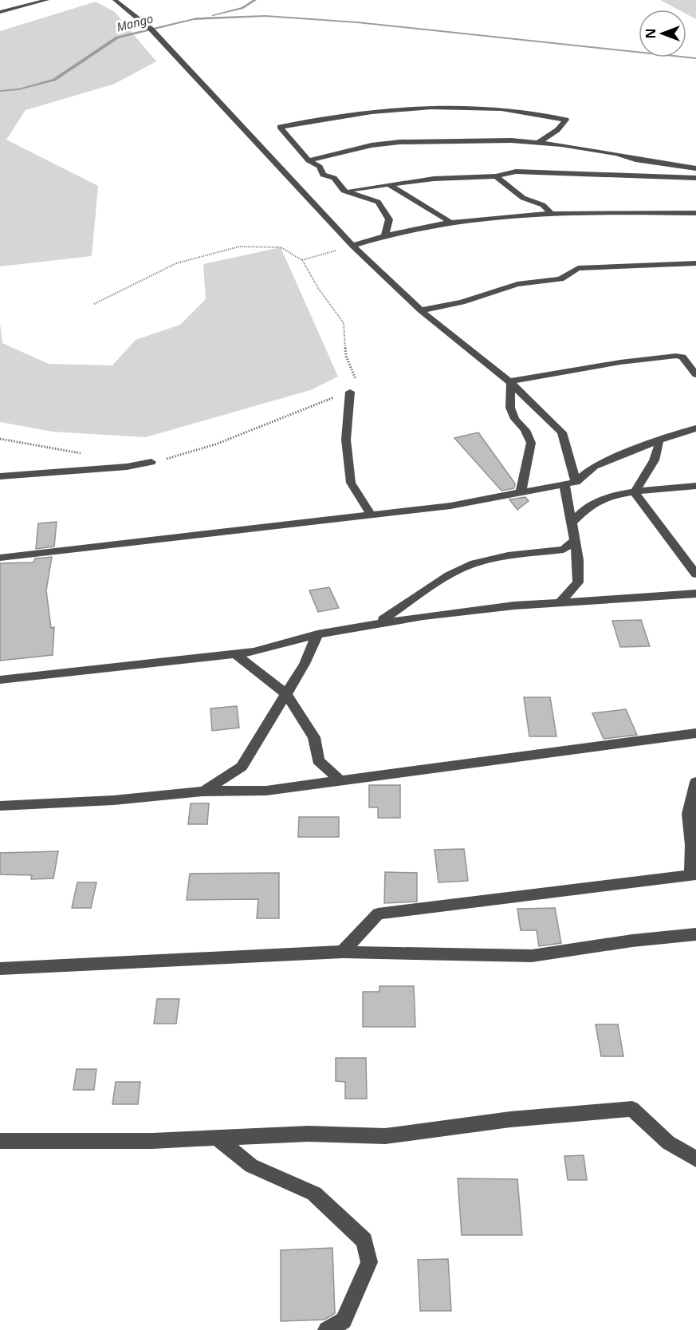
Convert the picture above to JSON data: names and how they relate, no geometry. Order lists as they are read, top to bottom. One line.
{"water":["Mango"],"north":"left"}
